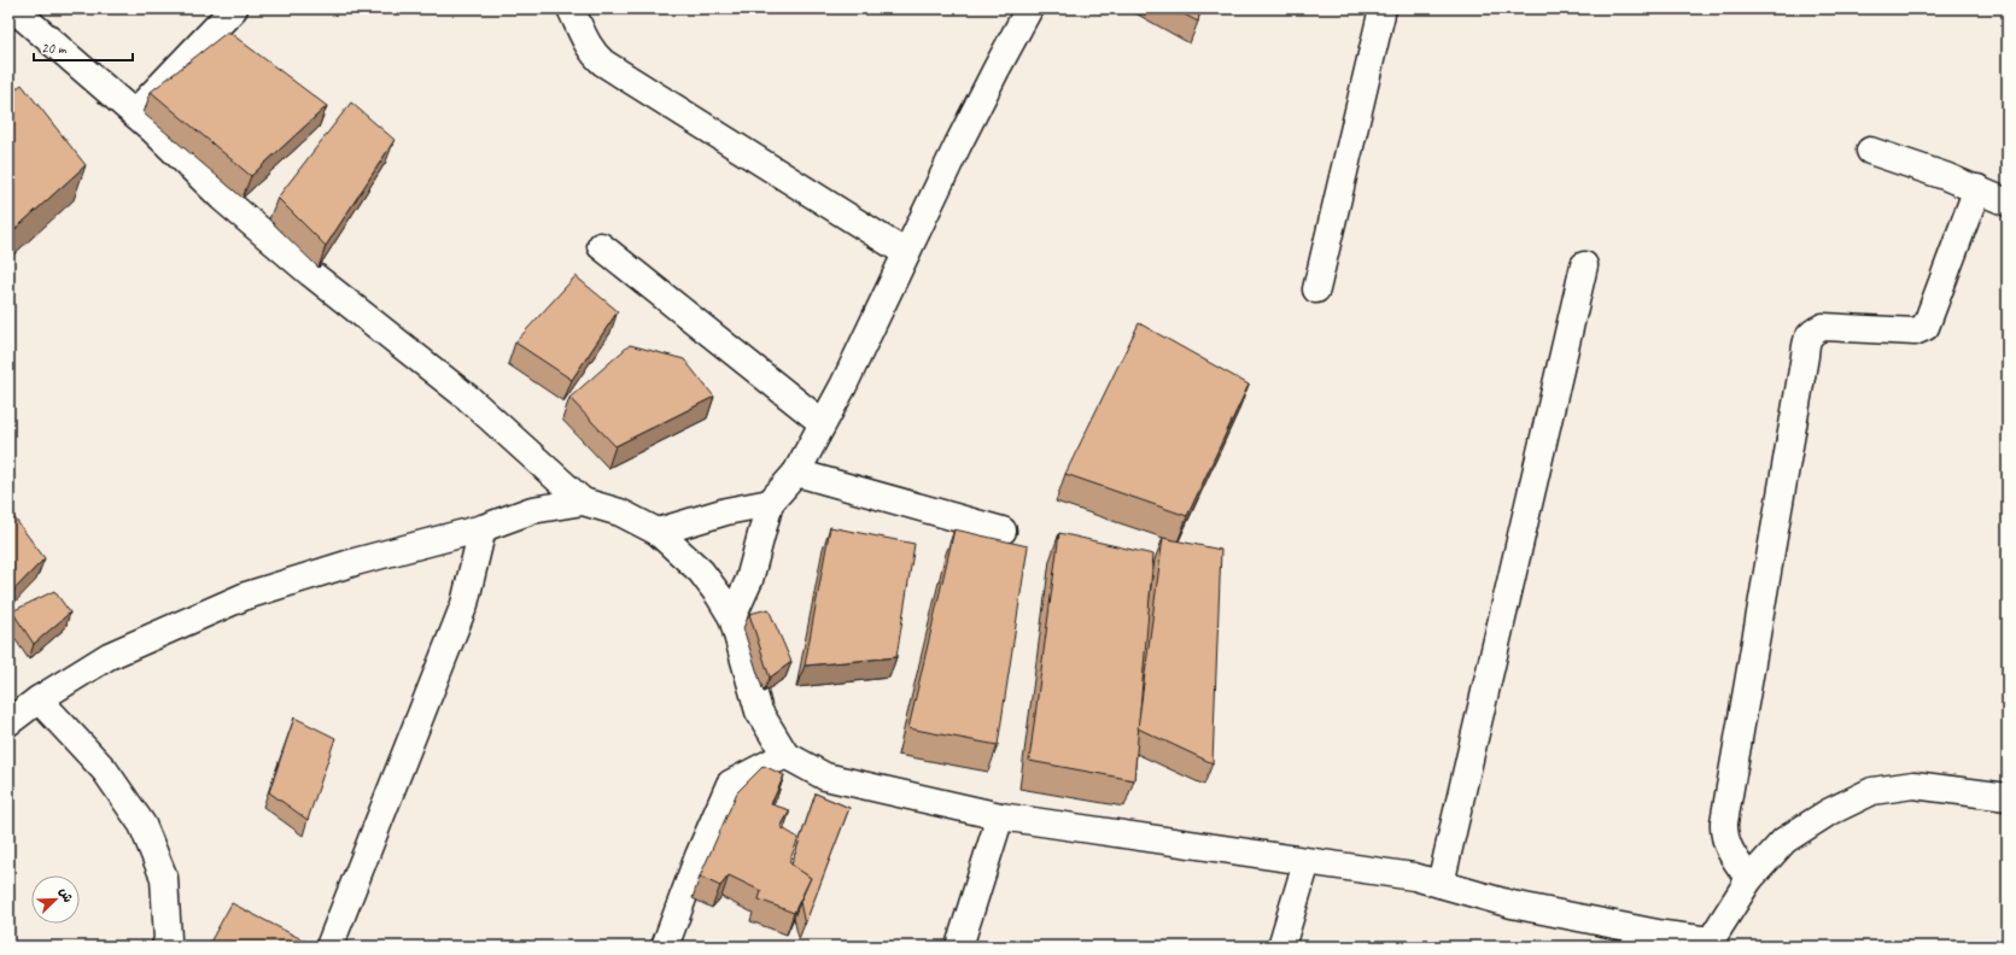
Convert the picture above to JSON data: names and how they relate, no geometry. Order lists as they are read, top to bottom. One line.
{"scale_bar":"20 m","north":"top right"}
